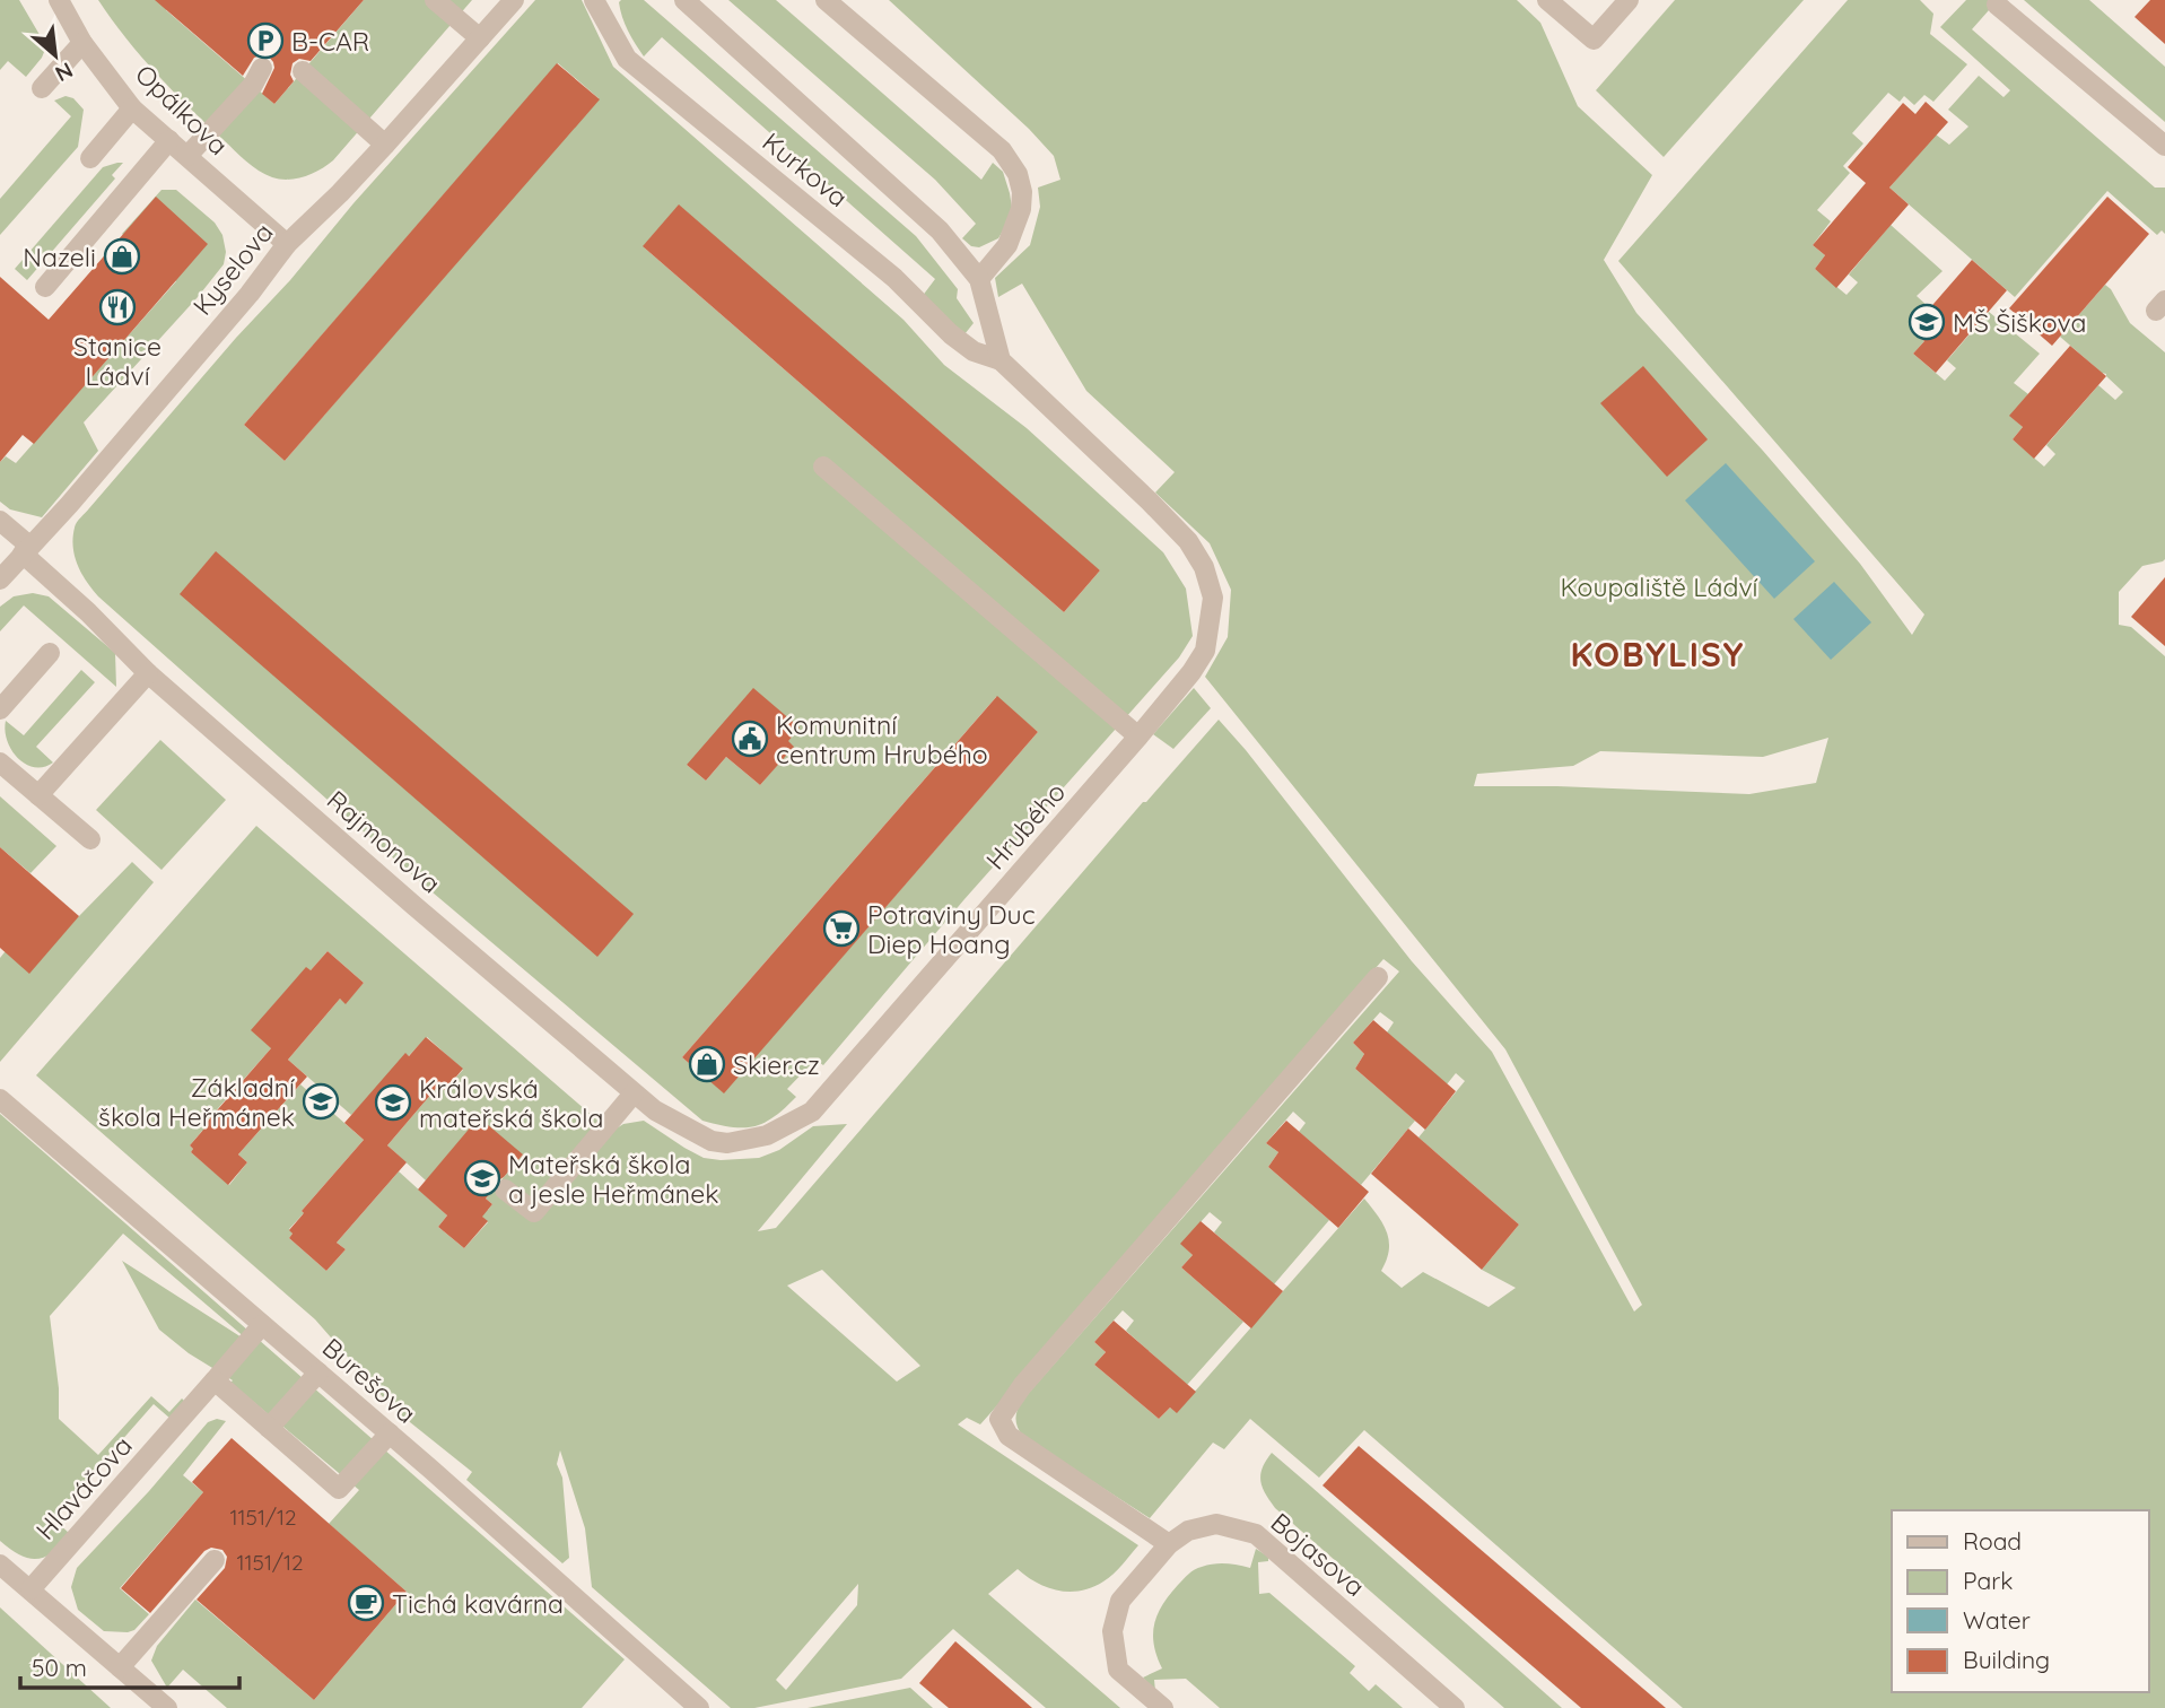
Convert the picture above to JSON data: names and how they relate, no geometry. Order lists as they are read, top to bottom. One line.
{"streets":{"street":["Opálkova","Kurkova","Kyselova","Hrubého","Rajmonova","Burešova","Hlaváčova","Bojasova"]},"crossings":[["Opálkova","Kyselova"],["Kurkova","Hrubého"],["Kyselova","Rajmonova"],["Hrubého","Rajmonova"],["Burešova","Hlaváčova"]],"districts":["KOBYLISY"],"parks":["Koupaliště Ládví"],"places":{"parking":["B-CAR"],"shop":["Nazeli","Skier.cz"],"restaurant":["Stanice Ládví"],"school or university":["MŠ Šiškova","Základní škola Heřmánek","Královská mateřská škola","Mateřská škola a jesle Heřmánek"],"public building":["Komunitní centrum Hrubého"],"supermarket":["Potraviny Duc Diep Hoang"],"cafe":["Tichá kavárna"]},"house_numbers":["1151/12","1151/12"],"legend":["Road","Park","Water","Building"],"scale_bar":"50 m","north":"bottom right"}
